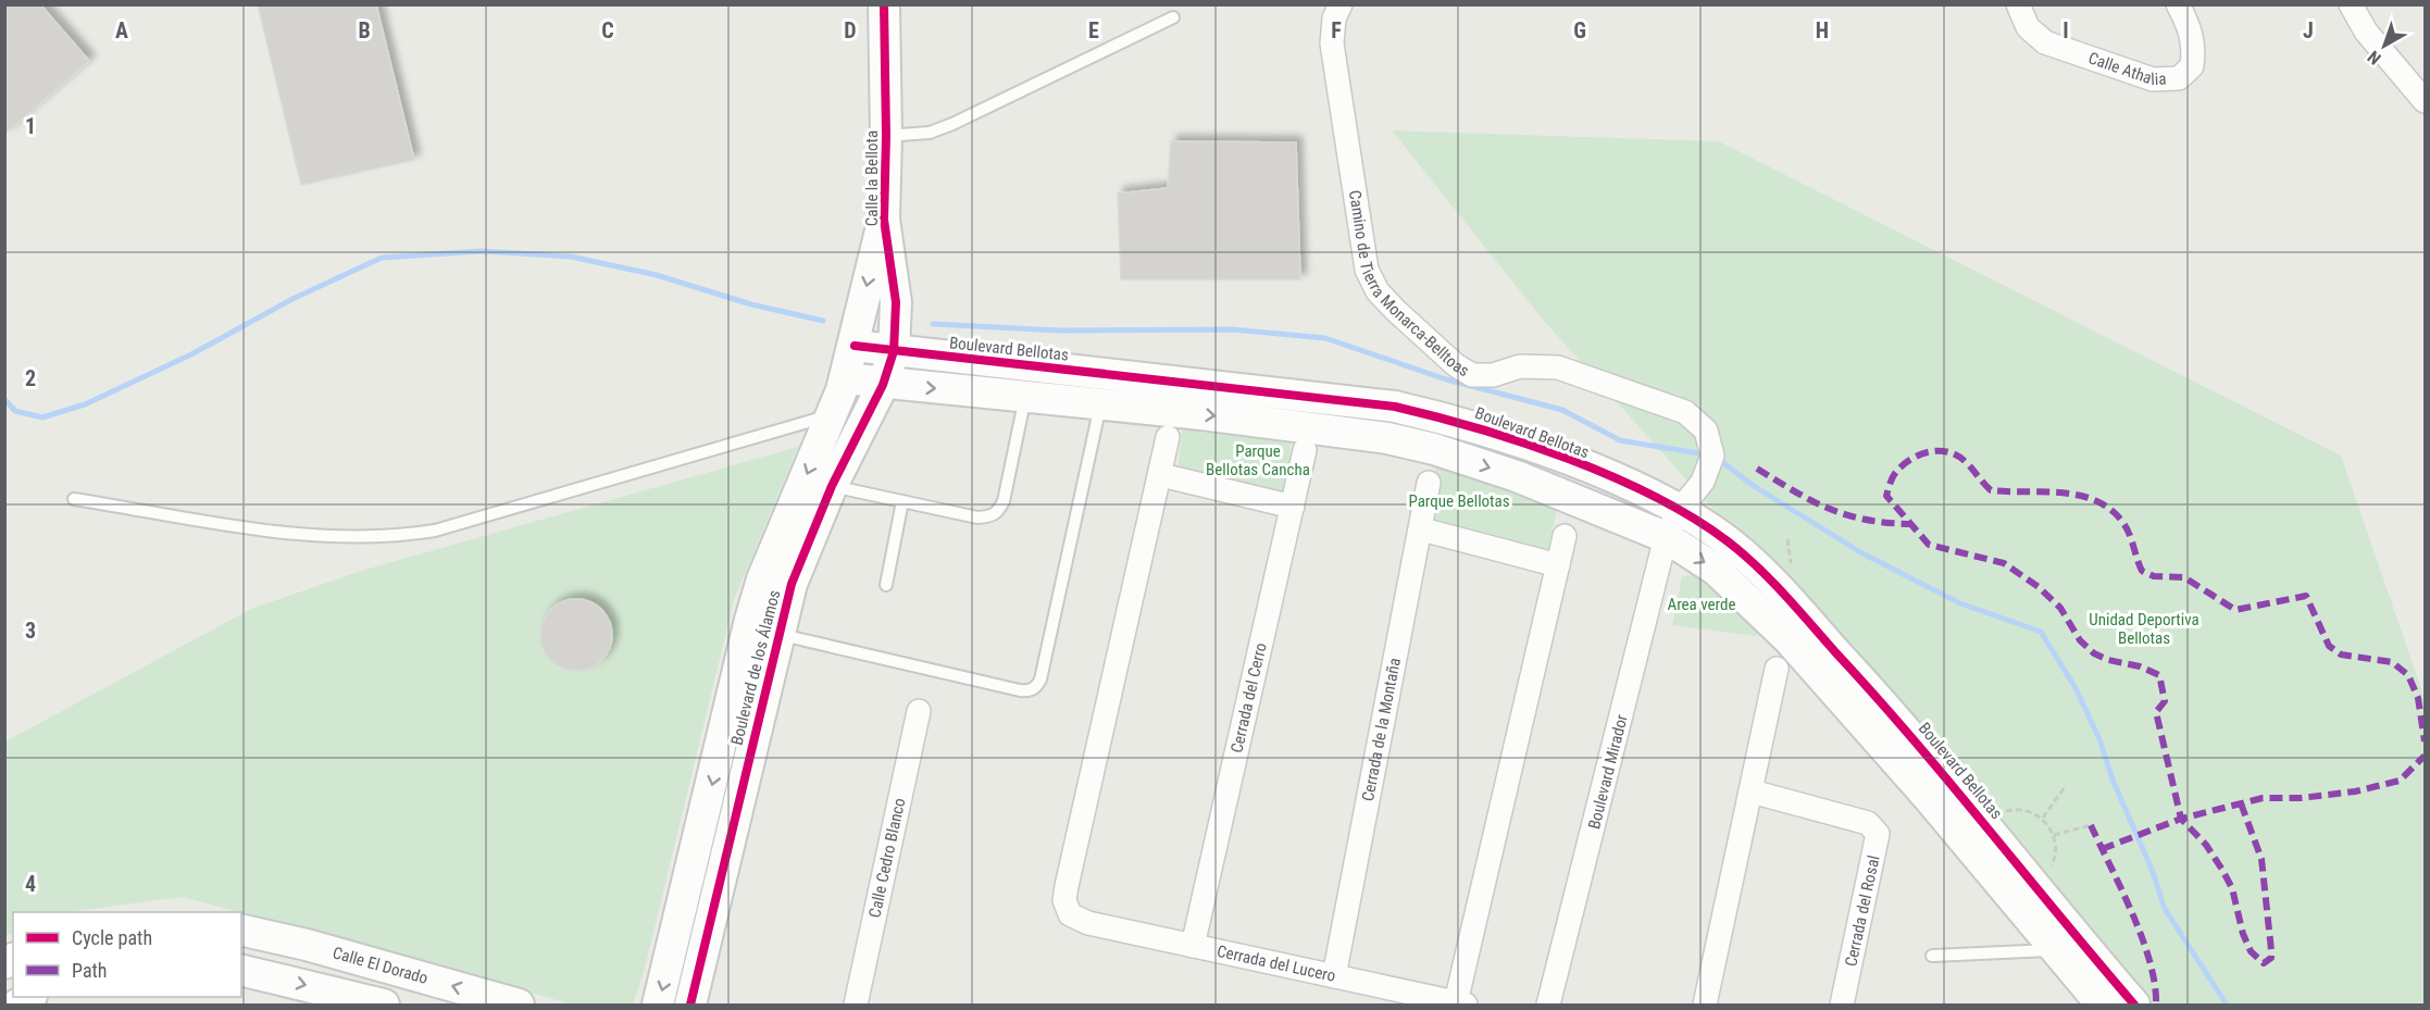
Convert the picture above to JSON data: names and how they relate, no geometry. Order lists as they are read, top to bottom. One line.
{"streets":{"street":["Calle Athalia","Calle la Bellota","Camino de Tierra Monarca-Belltoas","Boulevard Bellotas","Boulevard de los Álamos","Cerrada del Cerro","Cerrada de la Montaña","Boulevard Mirador","Calle Cedro Blanco","Cerrada del Rosal","Cerrada del Lucero","Calle El Dorado"]},"crossings":[["Calle la Bellota","Boulevard Bellotas"],["Calle la Bellota","Boulevard de los Álamos"],["Camino de Tierra Monarca-Belltoas","Boulevard Bellotas"],["Camino de Tierra Monarca-Belltoas","Boulevard Mirador"],["Boulevard Bellotas","Boulevard de los Álamos"],["Boulevard Bellotas","Cerrada del Cerro"],["Boulevard Bellotas","Boulevard Mirador"],["Cerrada del Cerro","Cerrada del Lucero"],["Cerrada de la Montaña","Cerrada del Lucero"]],"parks":["Parque Bellotas Cancha","Parque Bellotas","Area verde","Unidad Deportiva Bellotas"],"legend":["Cycle path","Path"],"north":"bottom left","grid":{"columns":["A","B","C","D","E","F","G","H","I","J"],"rows":["1","2","3","4"]}}
